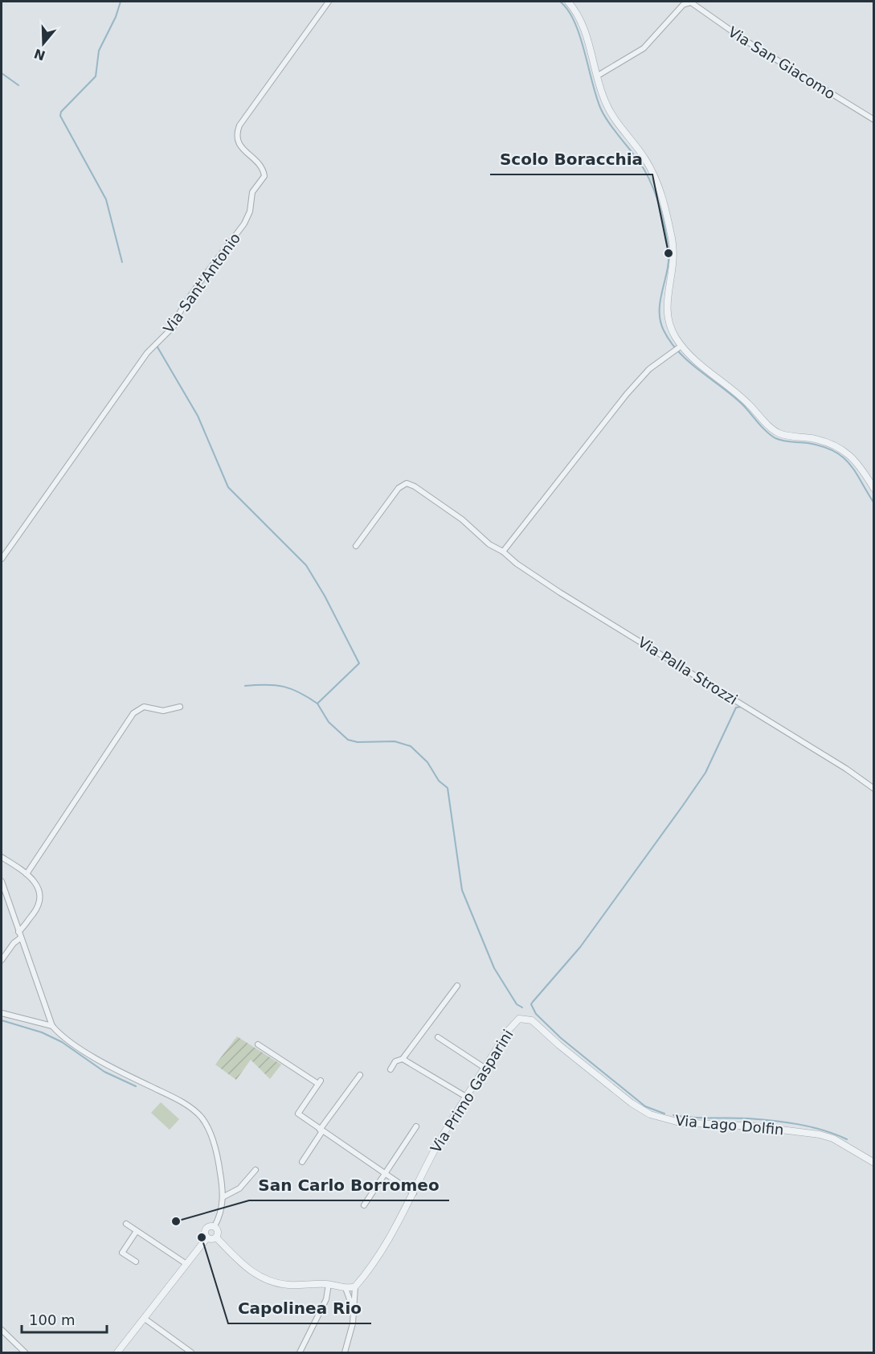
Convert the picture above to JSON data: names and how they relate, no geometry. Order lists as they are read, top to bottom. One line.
{"streets":{"street":["Via San Giacomo","Via Sant'Antonio","Via Palla Strozzi","Via Primo Gasparini","Via Lago Dolfin"]},"crossings":[["Via Primo Gasparini","Via Lago Dolfin"]],"places":["Scolo Boracchia","San Carlo Borromeo","Capolinea Rio"],"scale_bar":"100 m","north":"bottom"}
